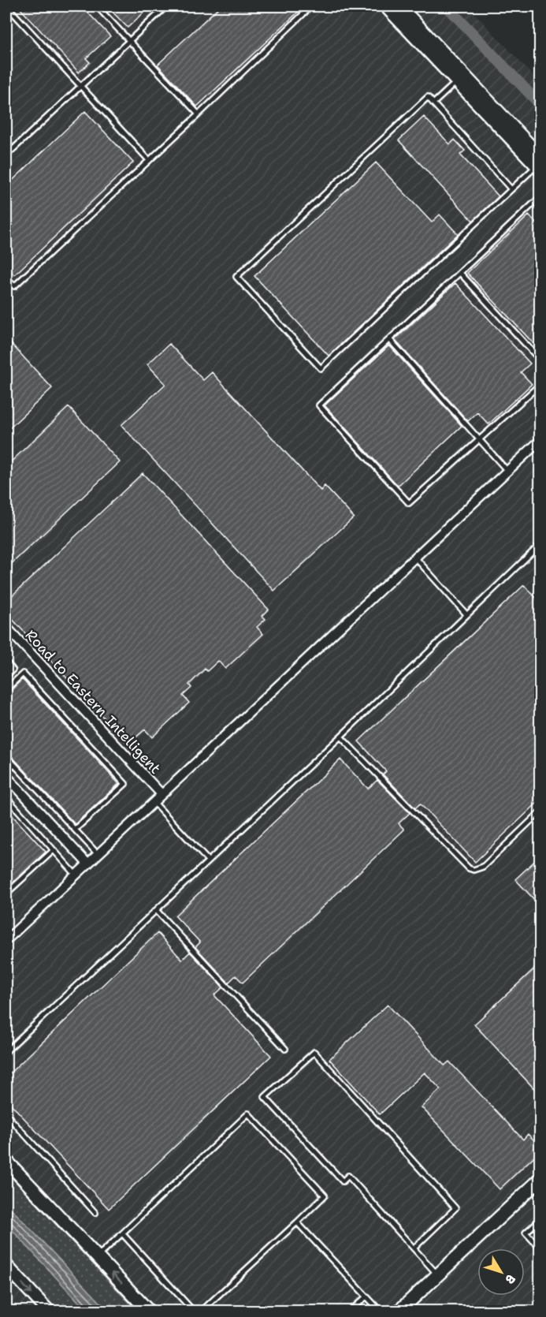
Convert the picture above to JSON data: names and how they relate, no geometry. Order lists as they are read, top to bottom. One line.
{"streets":{"street":["Road to Eastern Intelligent"]},"north":"bottom right"}
